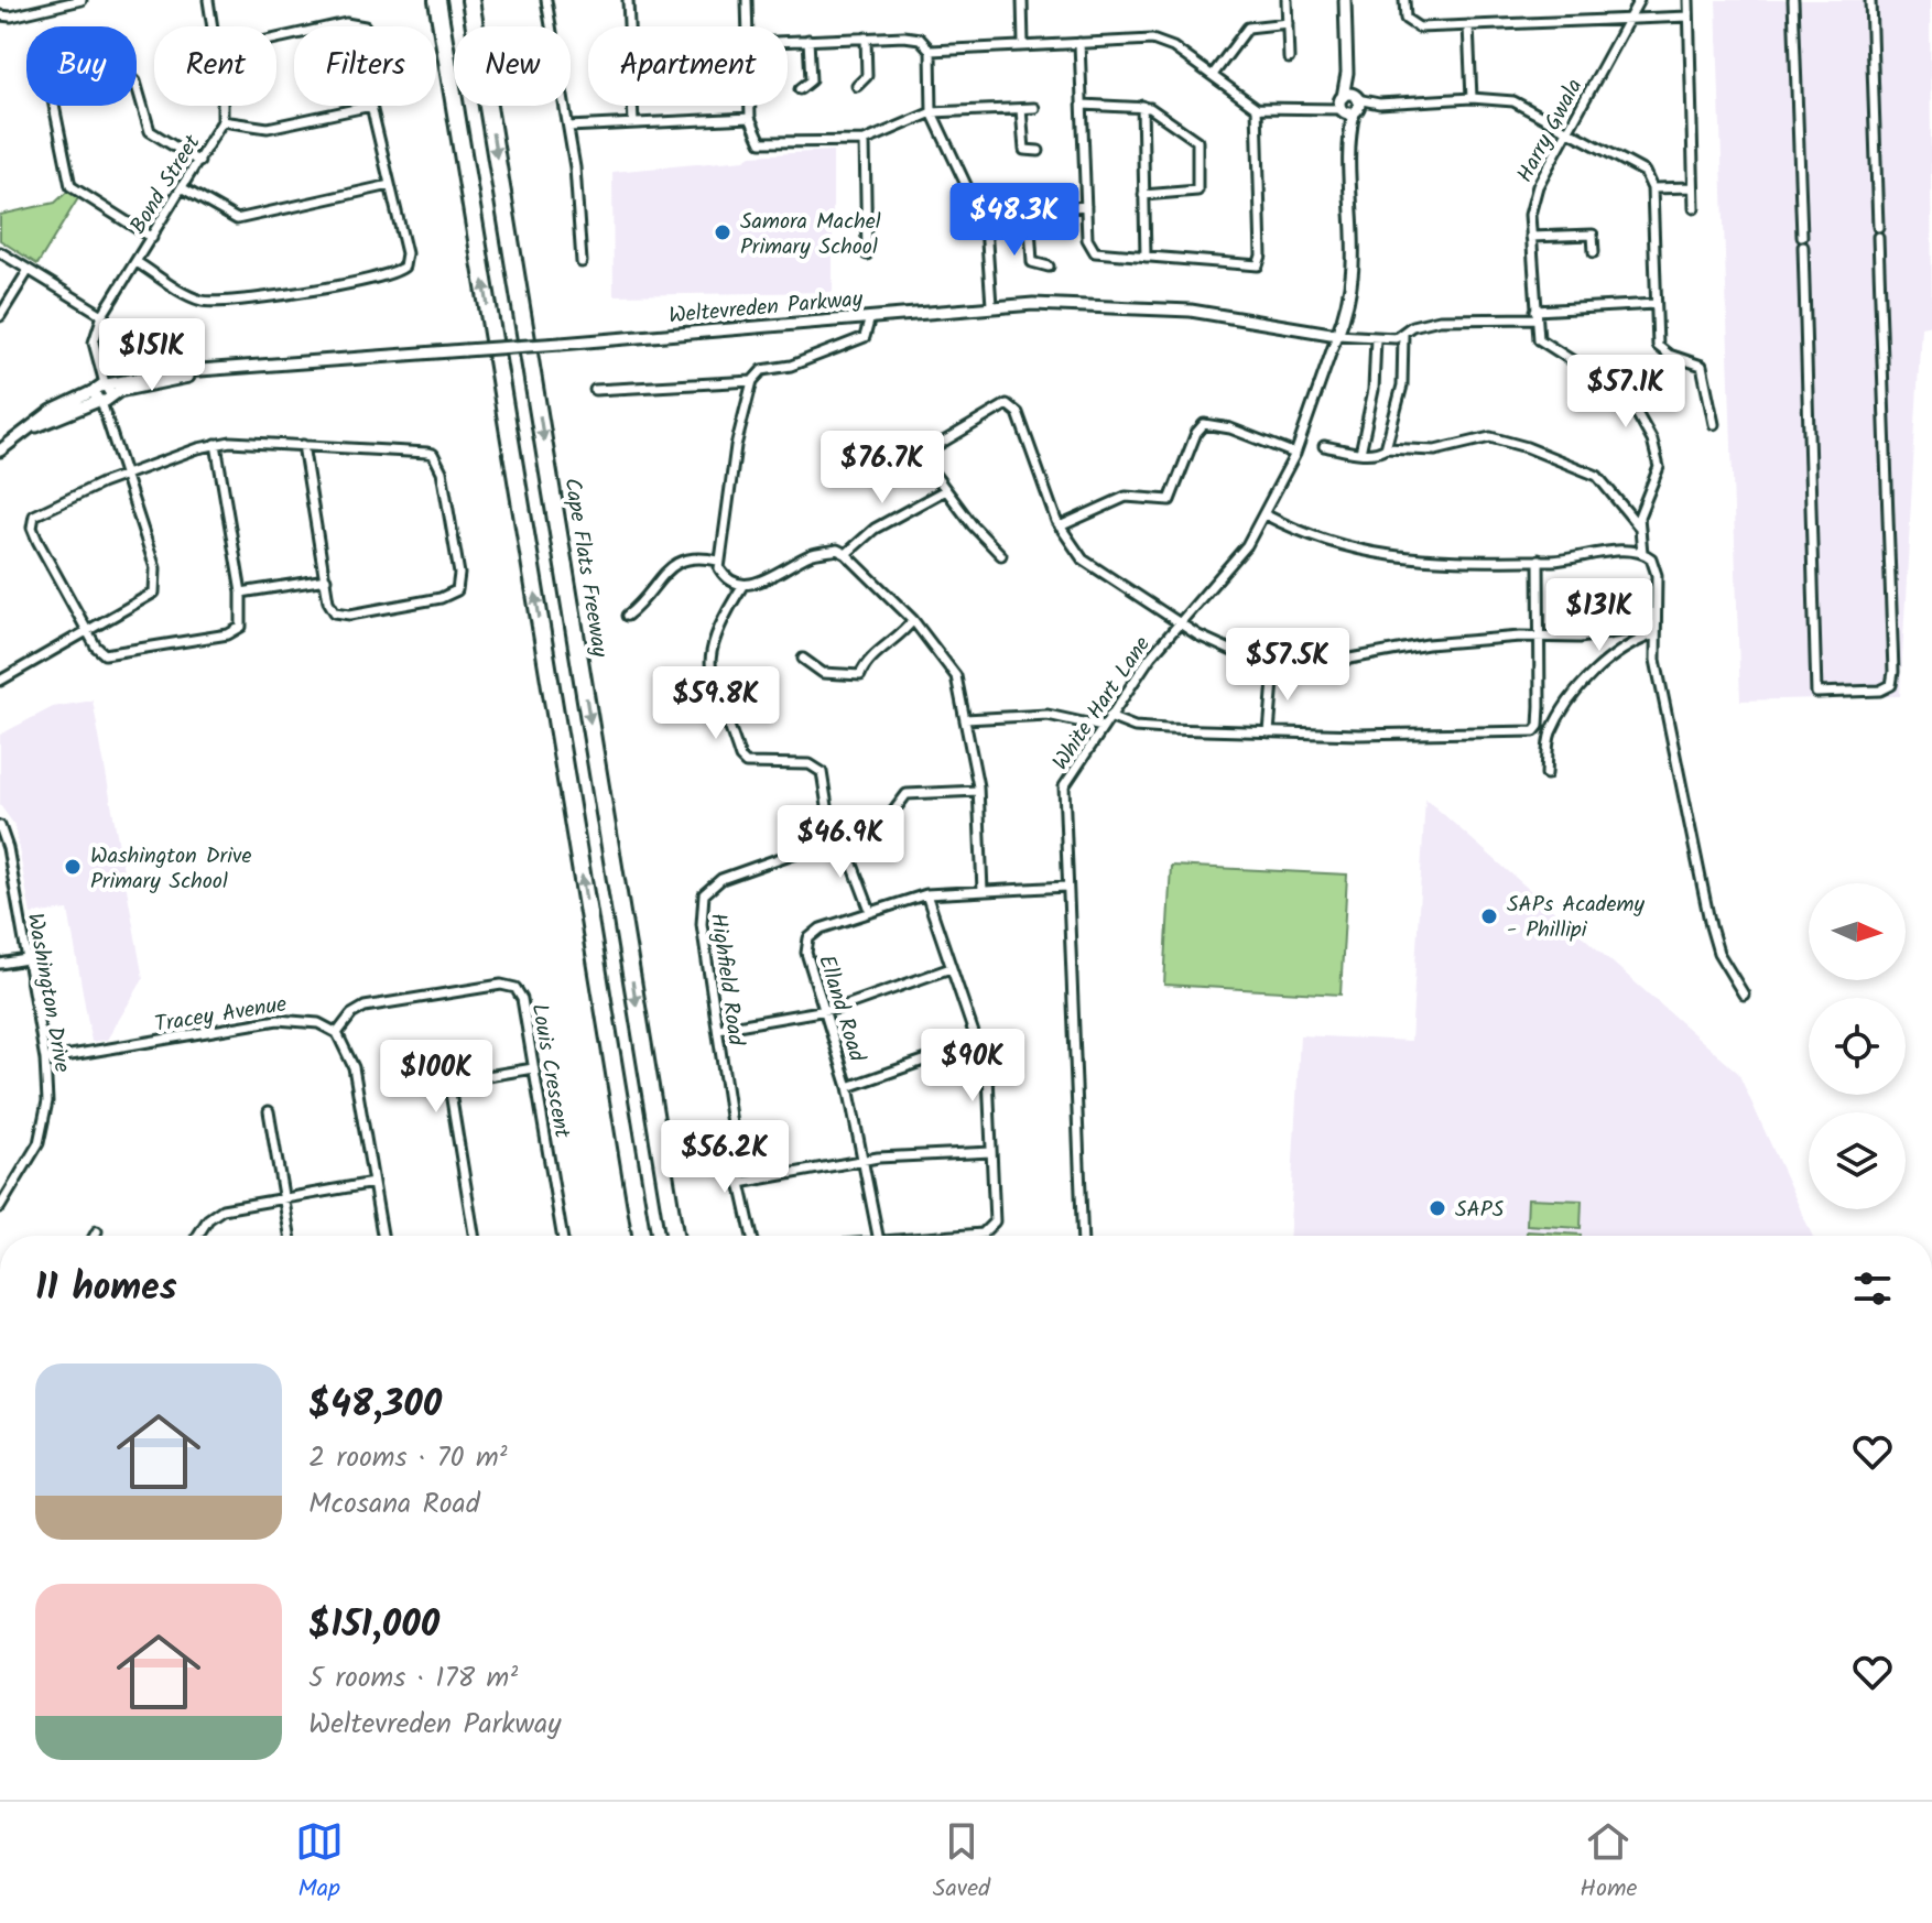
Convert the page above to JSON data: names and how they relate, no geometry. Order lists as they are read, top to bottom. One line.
{"streets":{"highway":["Cape Flats Freeway"],"street":["Harry Gwala","Bond Street","Weltevreden Parkway","White Hart Lane","Highfield Road","Washington Drive","Elland Road","Tracey Avenue","Louis Crescent"]},"crossings":[["Bond Street","Weltevreden Parkway"],["Weltevreden Parkway","White Hart Lane"],["White Hart Lane","Elland Road"],["Washington Drive","Tracey Avenue"],["Tracey Avenue","Louis Crescent"]],"places":["Samora Machel Primary School","Washington Drive Primary School","SAPs Academy - Phillipi","SAPS"],"north":"right","page":{"chip":["Buy","Rent","Filters","New","Apartment"],"price":["$48.3K","$151K","$57.1K","$76.7K","$131K","$57.5K","$59.8K","$46.9K","$90K","$100K","$56.2K"],"heading":"11 homes","list":[{"name":"$48,300","note":"2 rooms · 70 m² · Mcosana Road"},{"name":"$151,000","note":"5 rooms · 178 m² · Weltevreden Parkway"}],"tabs":["Map","Saved","Home"]}}
